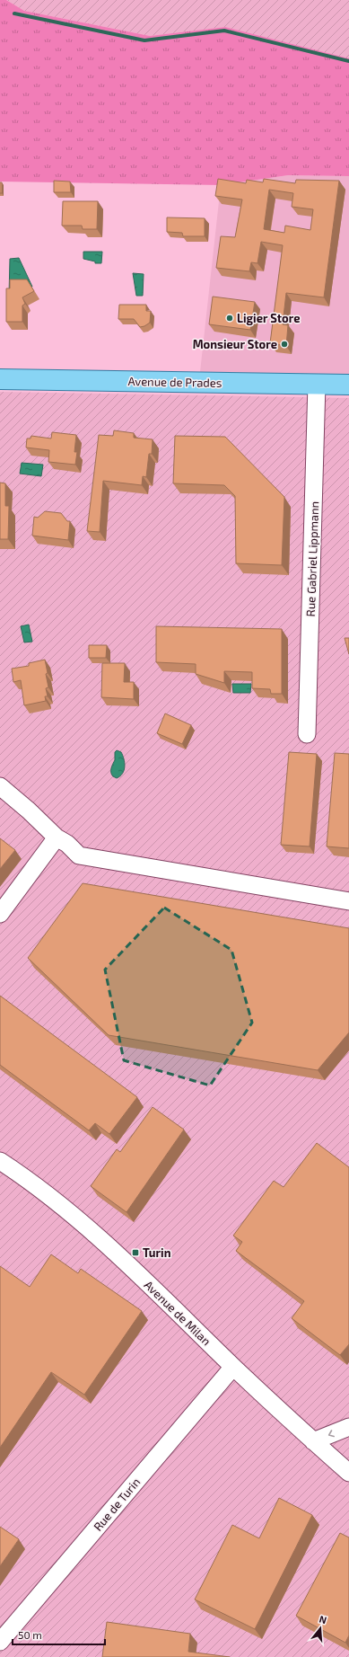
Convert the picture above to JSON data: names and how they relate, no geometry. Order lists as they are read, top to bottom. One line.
{"streets":{"main road":["Avenue de Prades"],"street":["Rue Gabriel Lippmann","Avenue de Milan","Rue de Turin"]},"crossings":[["Avenue de Prades","Rue Gabriel Lippmann"],["Avenue de Milan","Rue de Turin"]],"places":{"other":["Ligier Store","Monsieur Store"],"transit":["Turin"]},"scale_bar":"50 m","north":"top"}
